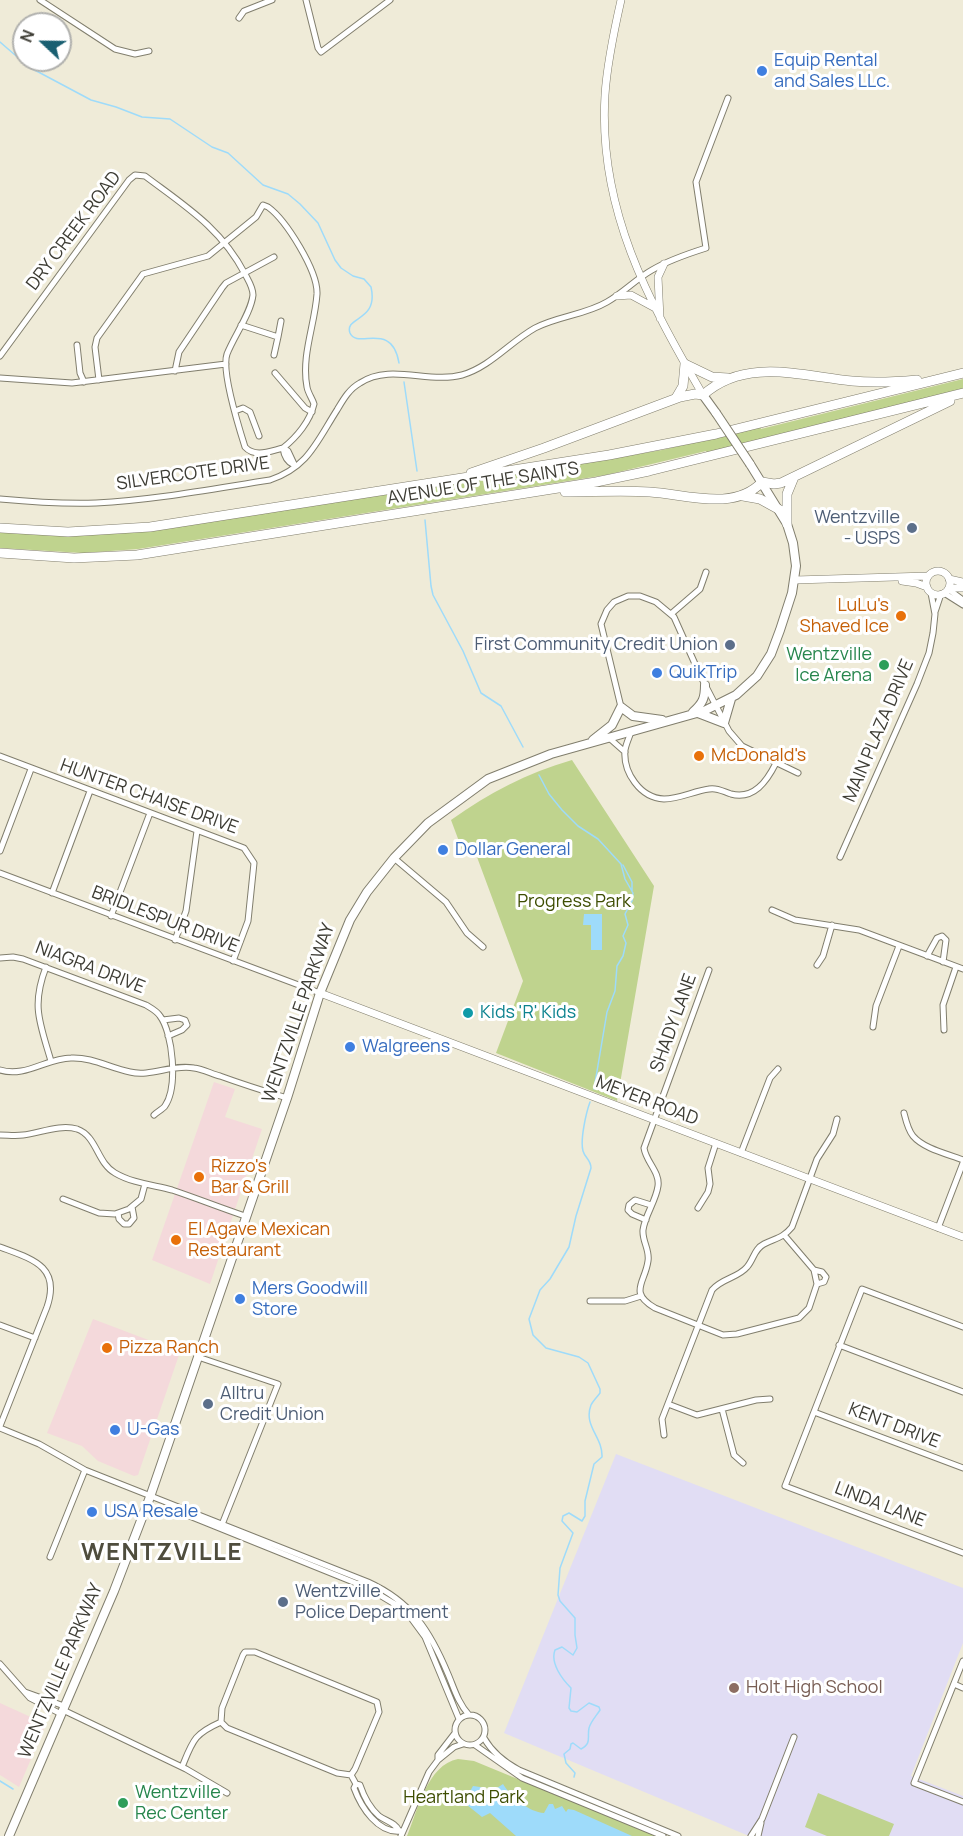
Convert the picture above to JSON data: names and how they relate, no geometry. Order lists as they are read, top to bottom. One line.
{"streets":{"highway":["AVENUE OF THE SAINTS"],"main road":["WENTZVILLE PARKWAY","MEYER ROAD"],"street":["DRY CREEK ROAD","SILVERCOTE DRIVE","MAIN PLAZA DRIVE","HUNTER CHAISE DRIVE","BRIDLESPUR DRIVE","NIAGRA DRIVE","SHADY LANE","KENT DRIVE","LINDA LANE"]},"crossings":[["HUNTER CHAISE DRIVE","BRIDLESPUR DRIVE"],["BRIDLESPUR DRIVE","WENTZVILLE PARKWAY"],["BRIDLESPUR DRIVE","MEYER ROAD"],["WENTZVILLE PARKWAY","MEYER ROAD"],["SHADY LANE","MEYER ROAD"],["KENT DRIVE","LINDA LANE"]],"districts":["WENTZVILLE"],"parks":["Progress Park","Heartland Park"],"places":["Equip Rental and Sales LLc.","Wentzville - USPS","LuLu's Shaved Ice","First Community Credit Union","Wentzville Ice Arena","QuikTrip","McDonald's","Dollar General","Kids 'R' Kids","Walgreens","Rizzo's Bar & Grill","El Agave Mexican Restaurant","Mers Goodwill Store","Pizza Ranch","Alltru Credit Union","U-Gas","USA Resale","Wentzville Police Department","Holt High School","Wentzville Rec Center"],"north":"left"}
